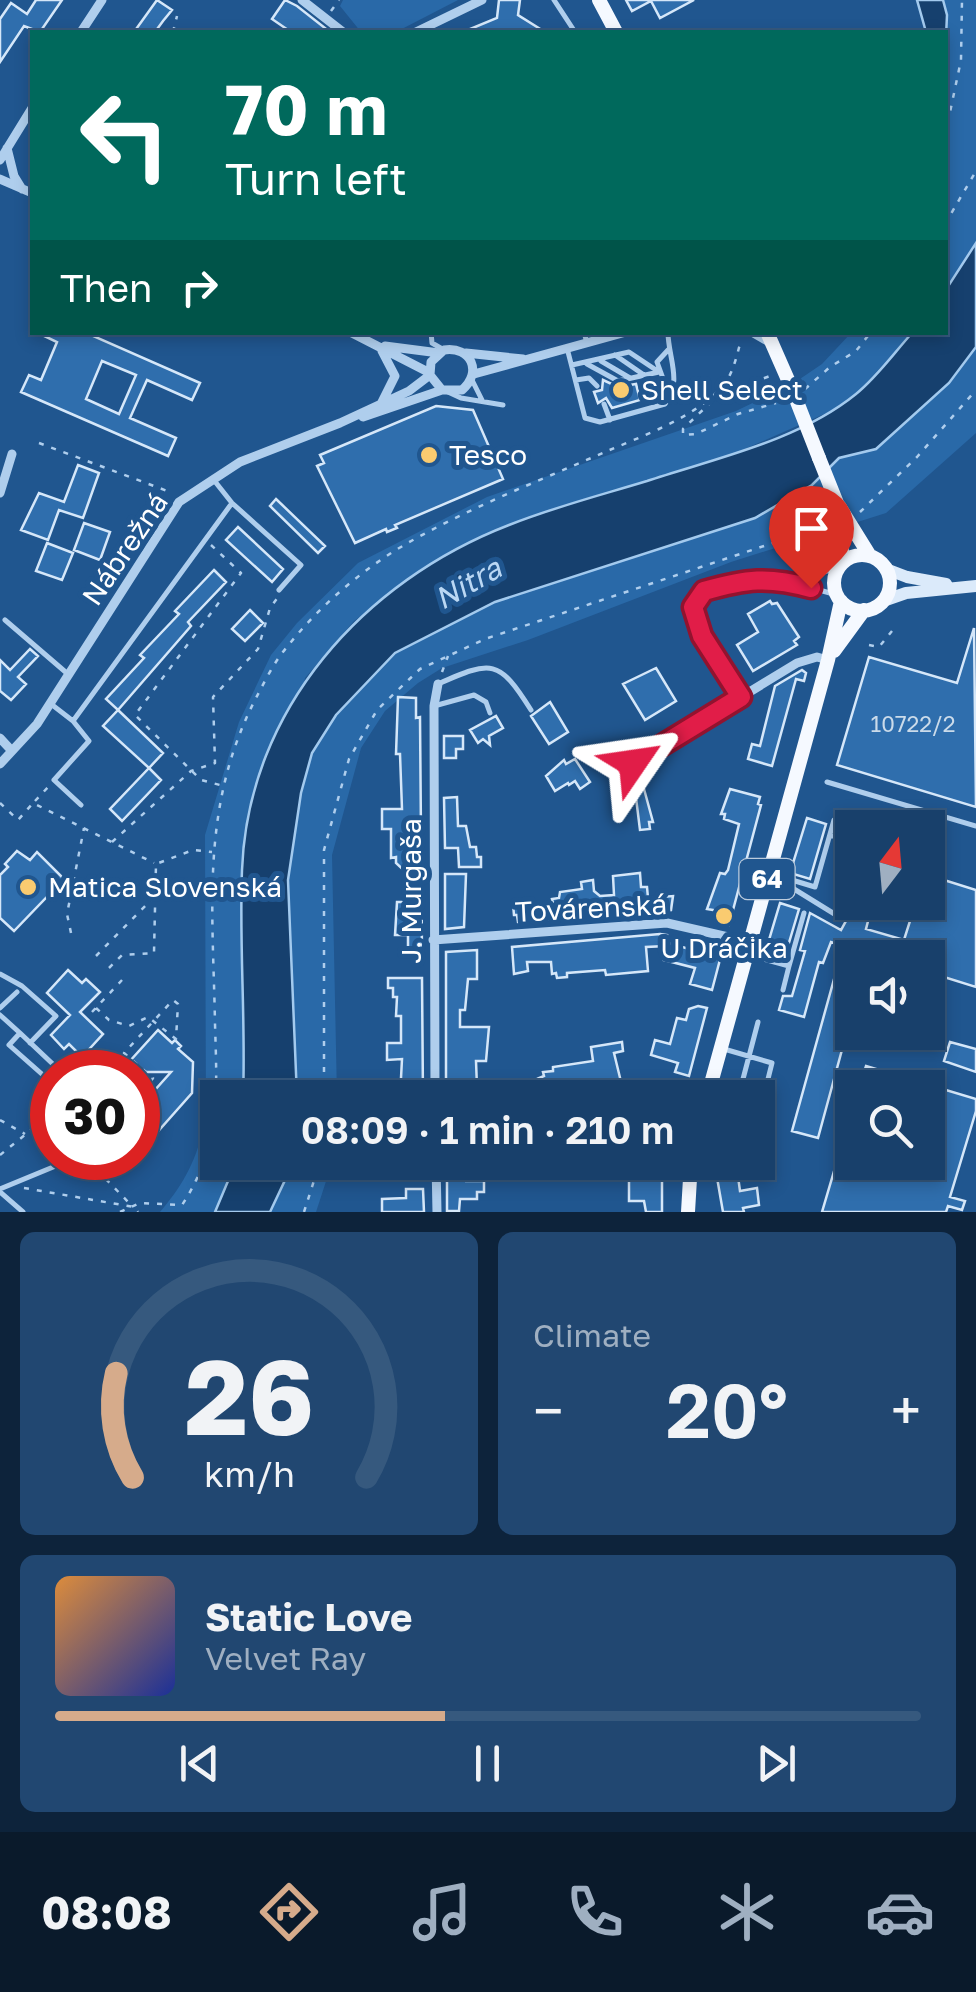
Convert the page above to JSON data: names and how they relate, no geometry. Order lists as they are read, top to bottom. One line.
{"streets":{"main road":["64"],"street":["Nábrežná","J. Murgaša","Továrenská"]},"crossings":[["64","Továrenská"],["J. Murgaša","Továrenská"]],"water":["Nitra"],"places":["Shell Select","Tesco","Matica Slovenská","U Dráčika"],"house_numbers":["10722/2"],"north":"top","page":{"turn":["70 m","Turn left"],"then":"Then","limit":"30","trip":"08:09 · 1 min · 210 m","tile":"Climate","heat":["−","20°","+"],"song":["Static Love","Velvet Ray"],"tabs":"08:08","gauge":["26","km/h"]}}
